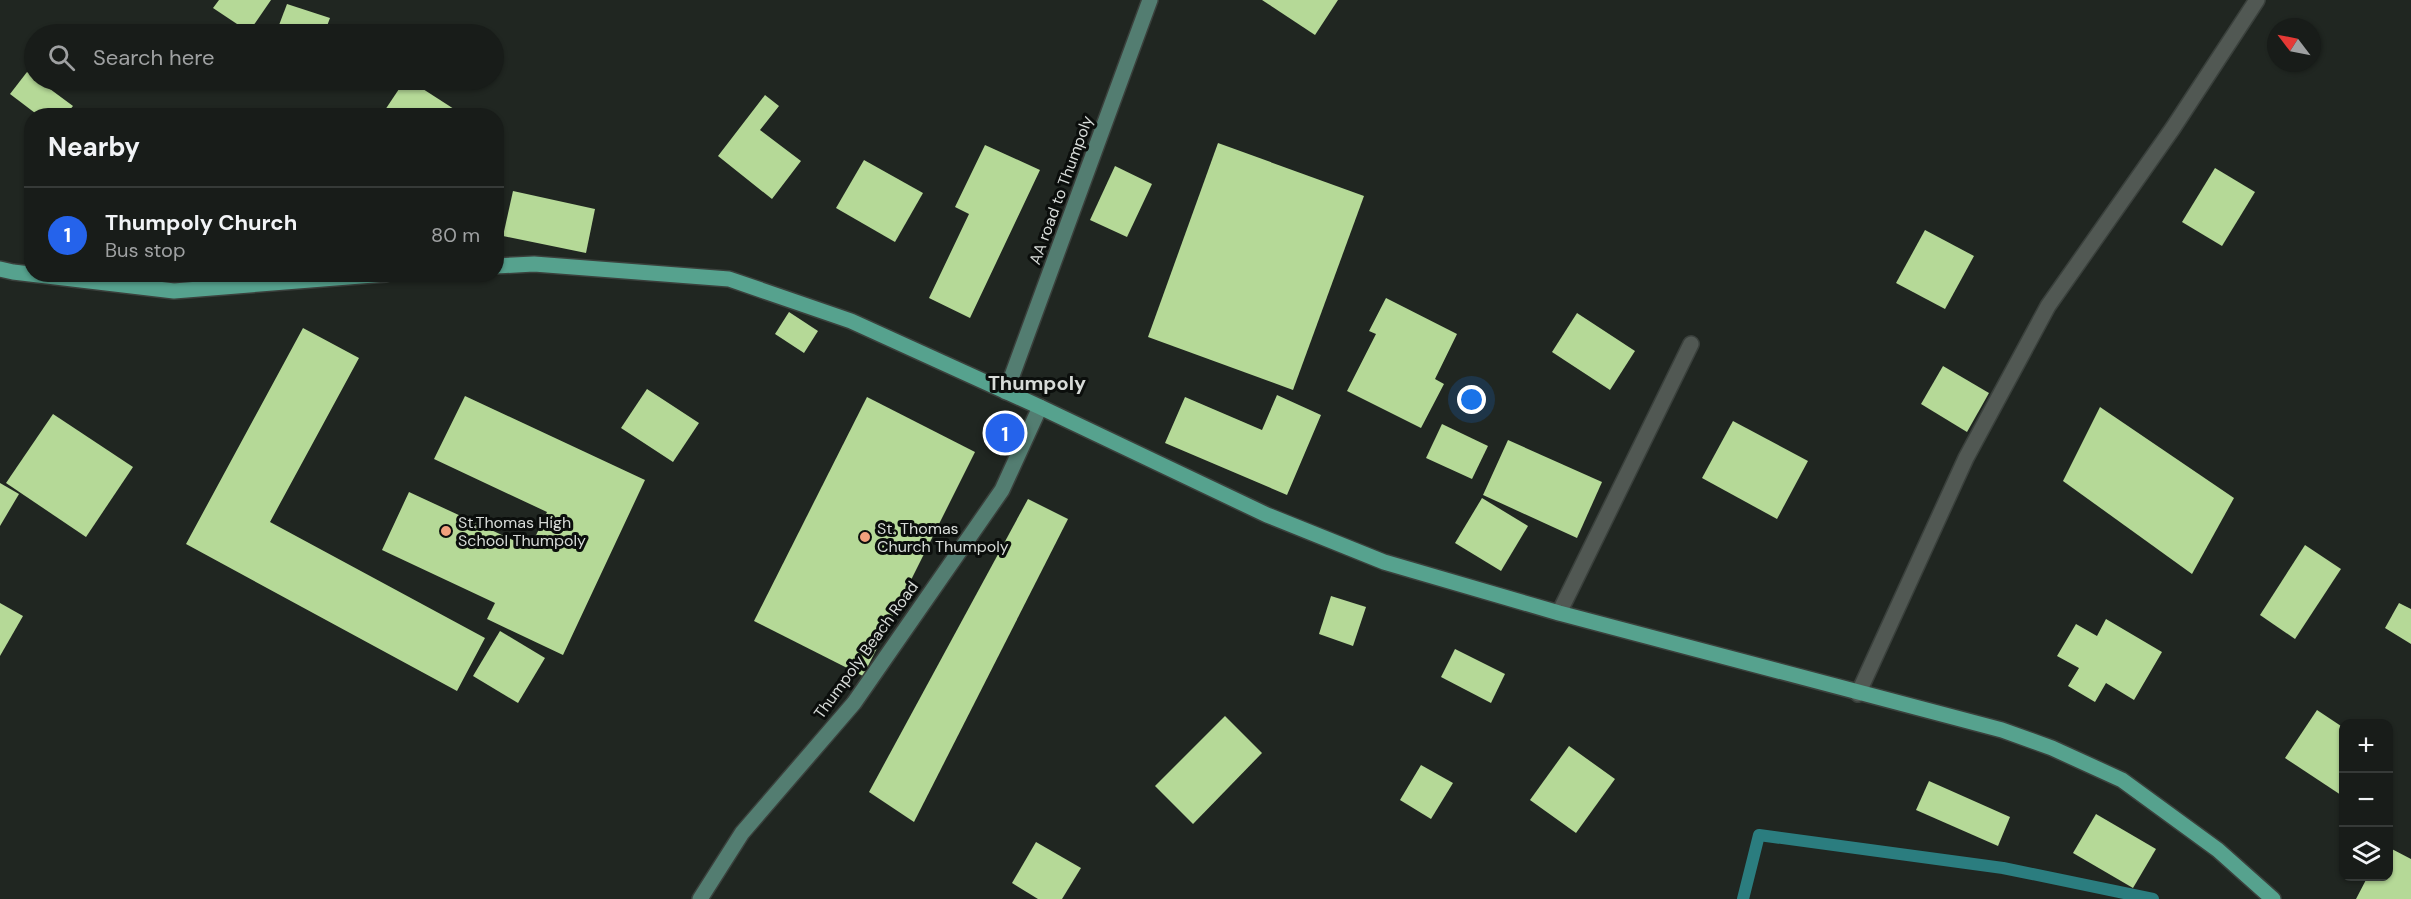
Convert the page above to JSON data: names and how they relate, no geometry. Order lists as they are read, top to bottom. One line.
{"streets":{"main road":["AA road to Thumpoly","Thumpoly Beach Road"]},"districts":["Thumpoly"],"places":["St.Thomas High School Thumpoly","St. Thomas Church Thumpoly"],"north":"top left","page":{"search":"Search here","heading":"Nearby","list":[{"mark":"1","name":"Thumpoly Church","note":"Bus stop","value":"80 m"}],"pins":"1","map_buttons":["+","−"]}}
